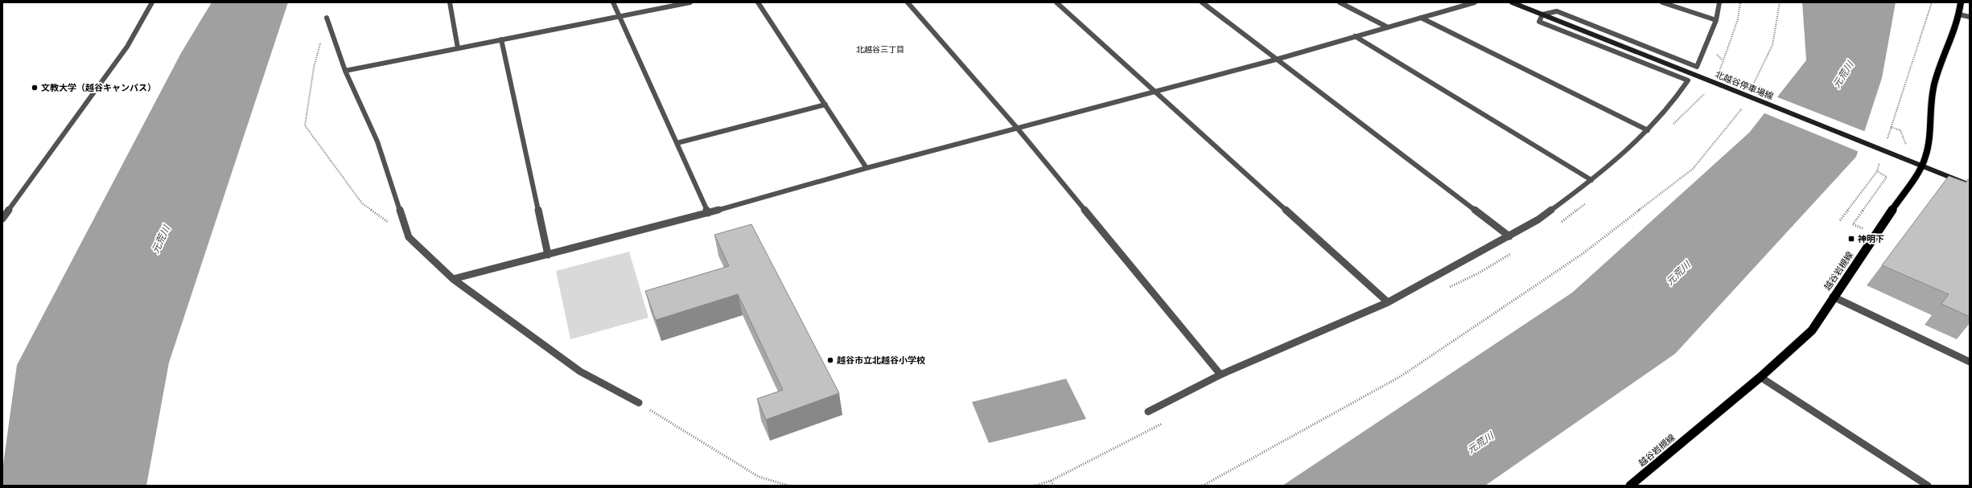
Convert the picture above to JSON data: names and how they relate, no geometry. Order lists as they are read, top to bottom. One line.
{"streets":{"main road":["北越谷停車場線","越谷岩槻線"]},"crossings":[["北越谷停車場線","越谷岩槻線"]],"districts":["北越谷三丁目"],"water":["元荒川"],"places":{"other":["文教大学（越谷キャンパス）","越谷市立北越谷小学校"],"transit":["神明下"]}}
